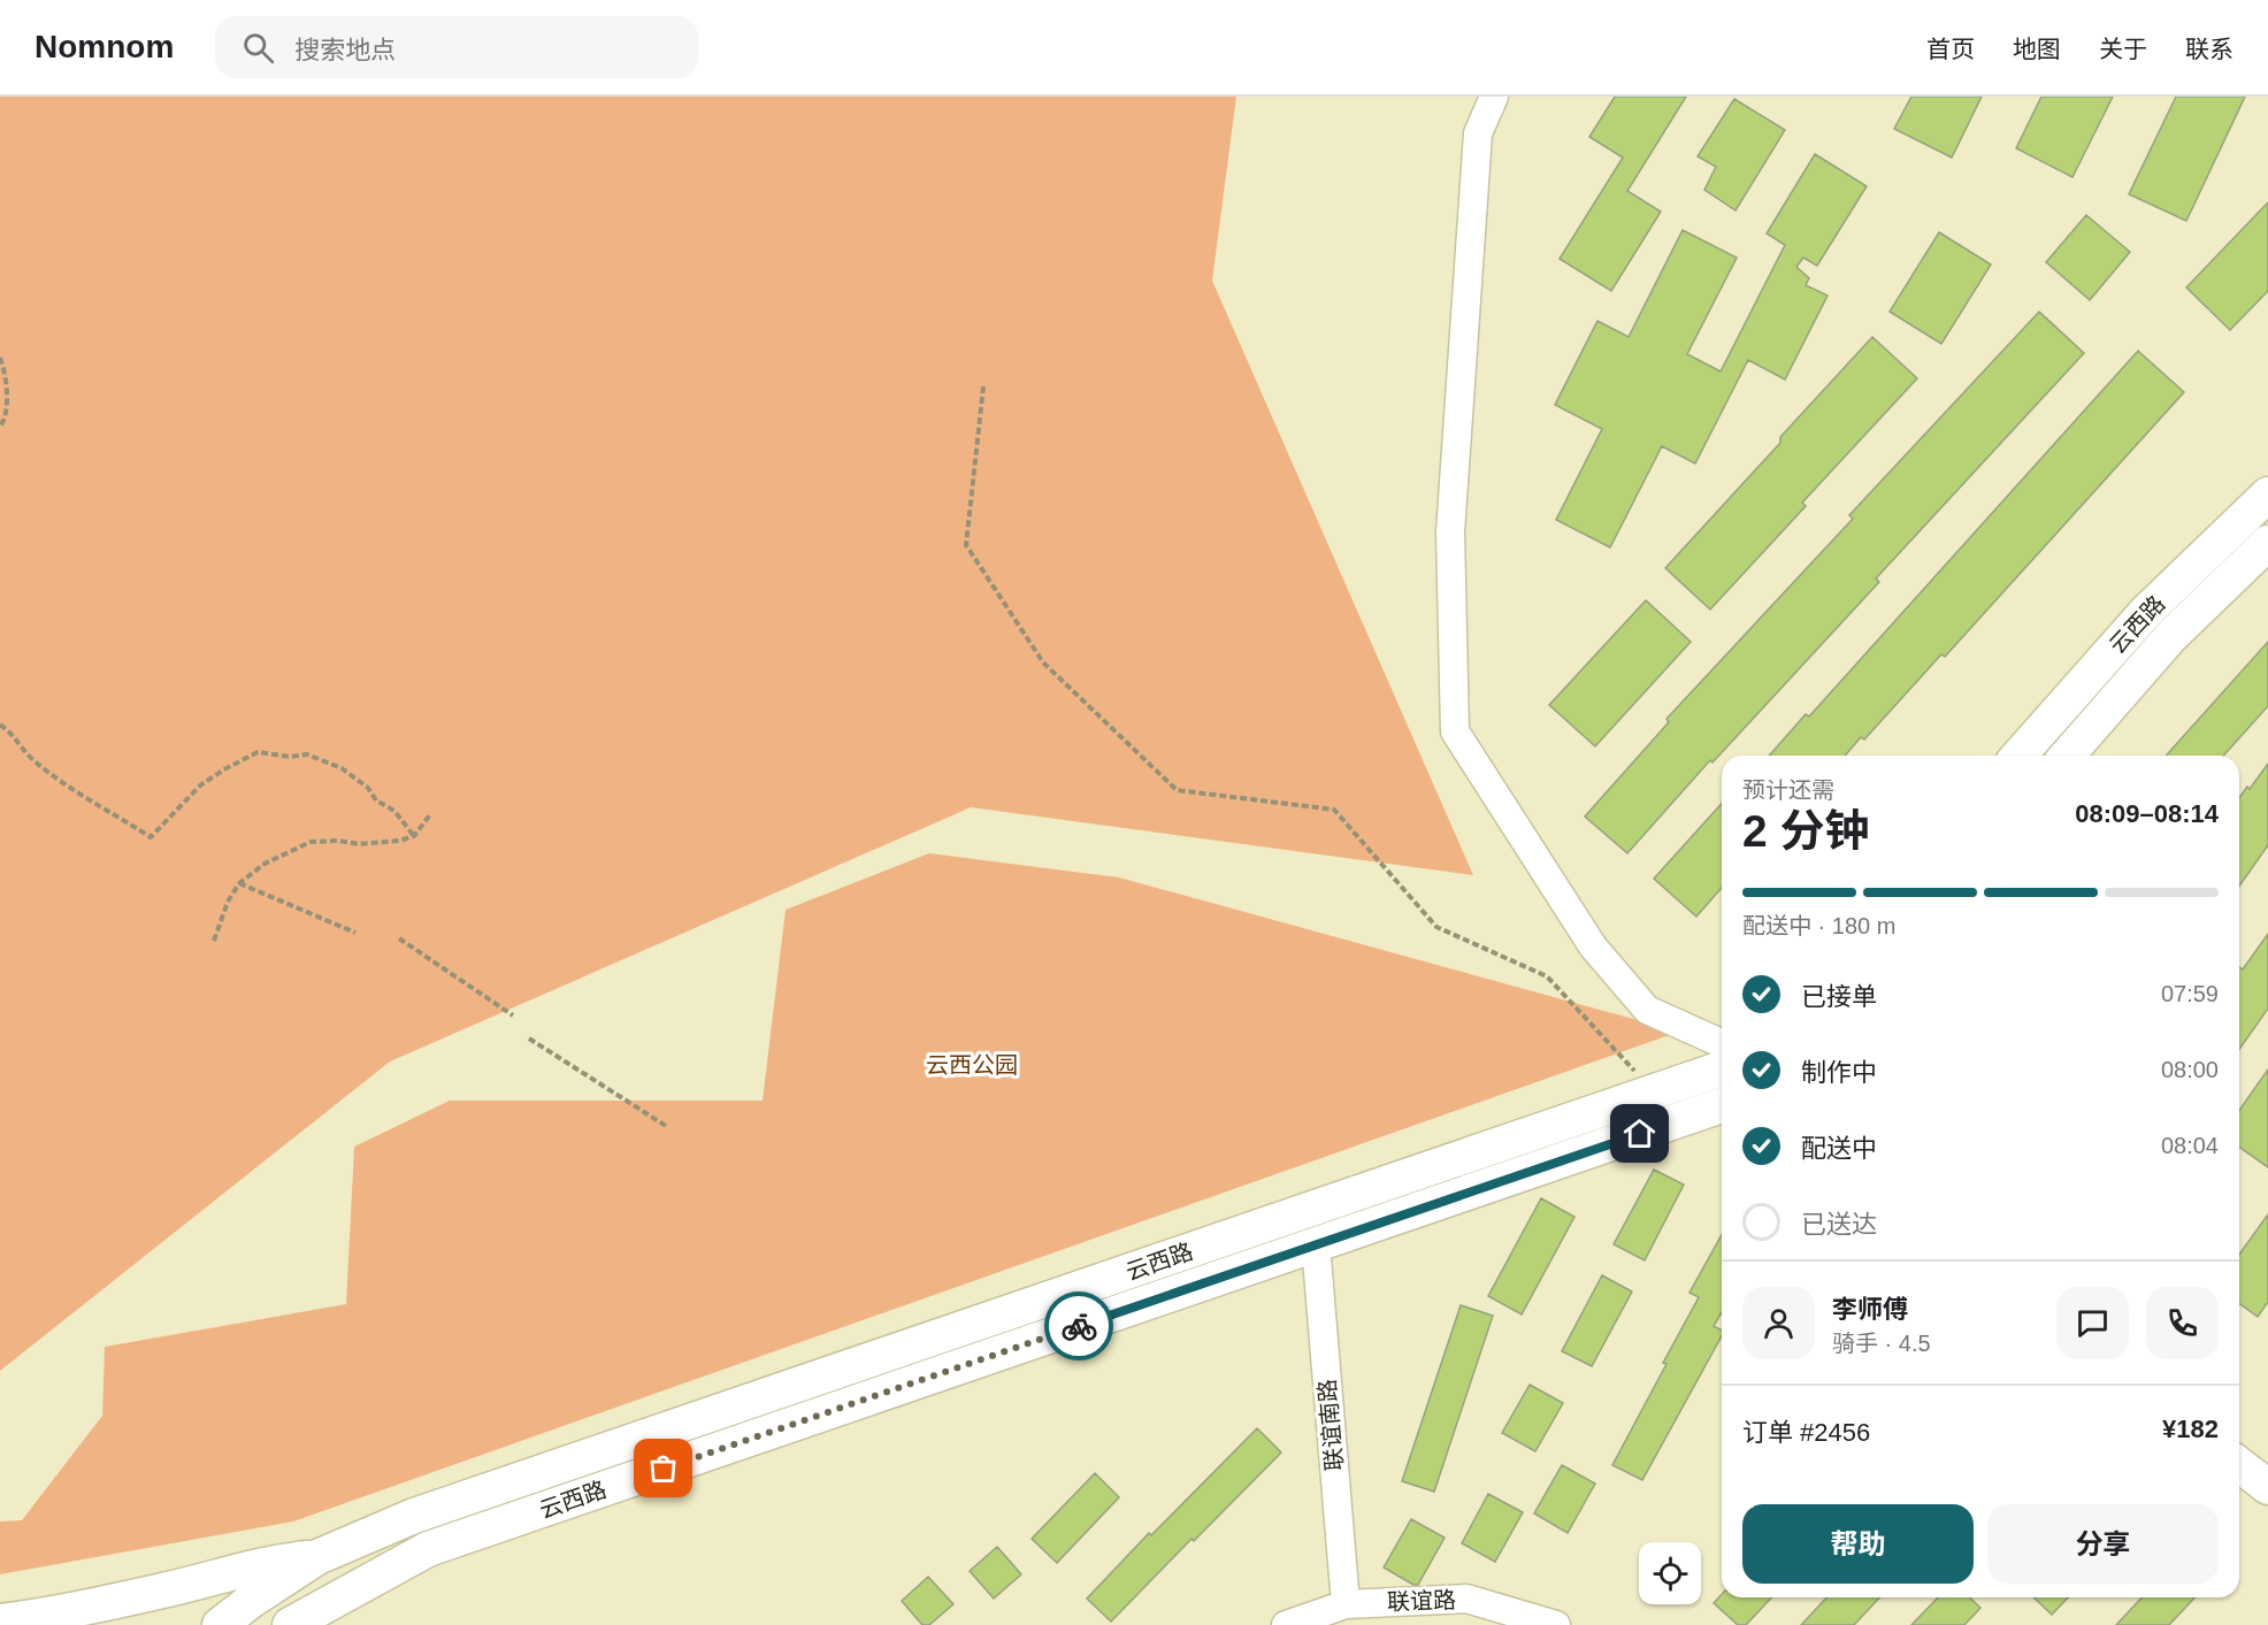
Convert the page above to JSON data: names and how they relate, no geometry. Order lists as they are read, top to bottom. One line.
{"streets":{"main road":["云西路"],"street":["联谊南路","联谊路"]},"crossings":[["云西路","联谊南路"],["联谊南路","联谊路"]],"parks":["云西公园"],"page":{"header":"Nomnom","search":"搜索地点","nav":["首页","地图","关于","联系"],"heading":["2 分钟","预计还需","08:09–08:14"],"panel":["李师傅","骑手 · 4.5","订单 #2456","¥182"],"bar":"配送中 · 180 m","list":[["已接单","07:59"],["制作中","08:00"],["配送中","08:04"],"已送达"],"buttons":["帮助","分享"]}}
